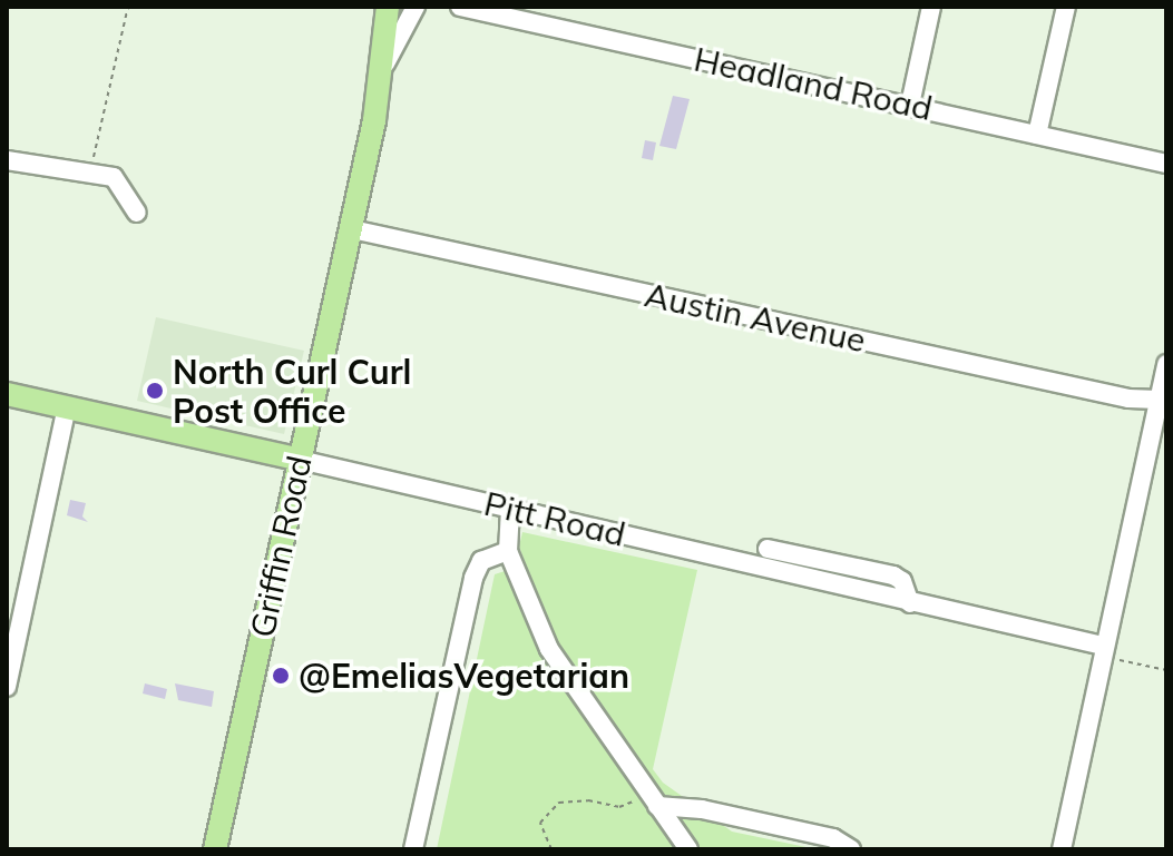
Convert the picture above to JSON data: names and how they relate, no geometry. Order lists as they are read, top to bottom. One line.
{"streets":{"main road":["Pitt Road","Griffin Road"],"street":["Headland Road","Austin Avenue"]},"crossings":[["Austin Avenue","Griffin Road"],["Pitt Road","Griffin Road"]],"places":["North Curl Curl Post Office","@EmeliasVegetarian"]}
